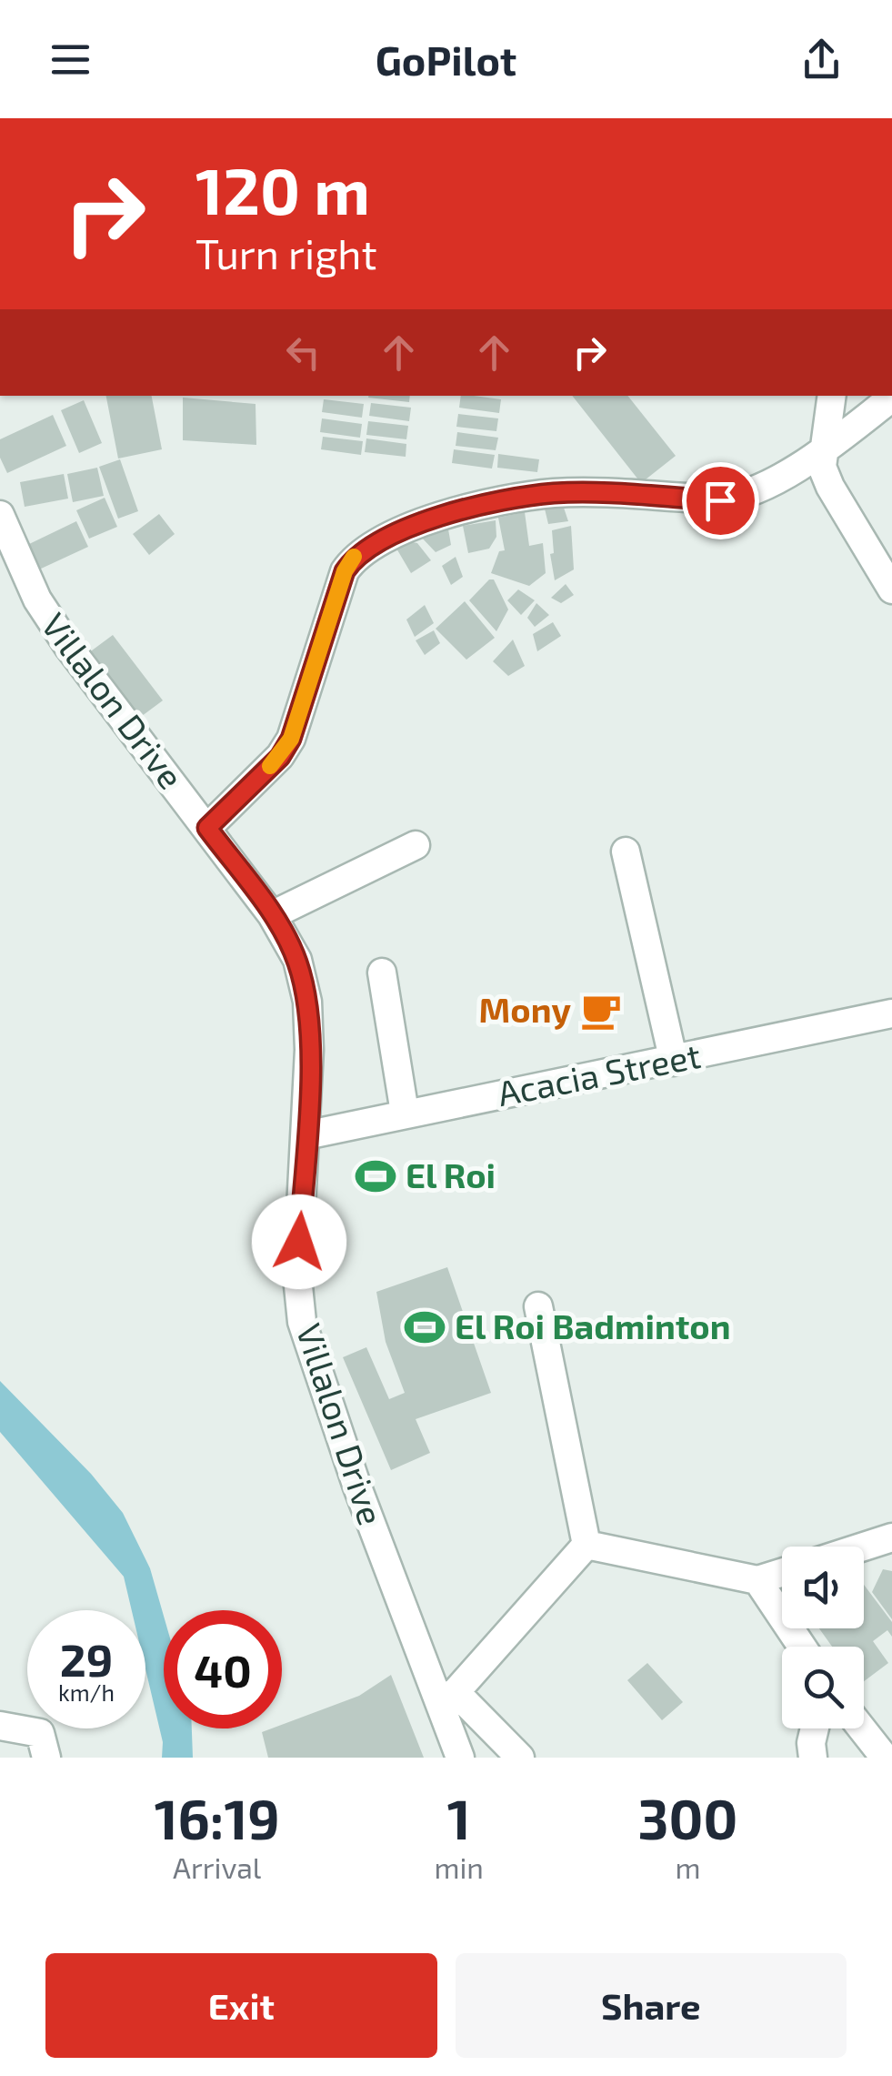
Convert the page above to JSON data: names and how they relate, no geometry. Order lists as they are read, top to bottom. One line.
{"streets":{"street":["Villalon Drive","Acacia Street"]},"crossings":[["Villalon Drive","Acacia Street"]],"places":{"cafe":["Mony"],"sports":["El Roi","El Roi Badminton"]},"page":{"header":"GoPilot","turn":["120 m","Turn right"],"speed":"29 km/h","limit":"40","eta":["16:19","Arrival","1","min","300","m"],"buttons":["Exit","Share"]}}
